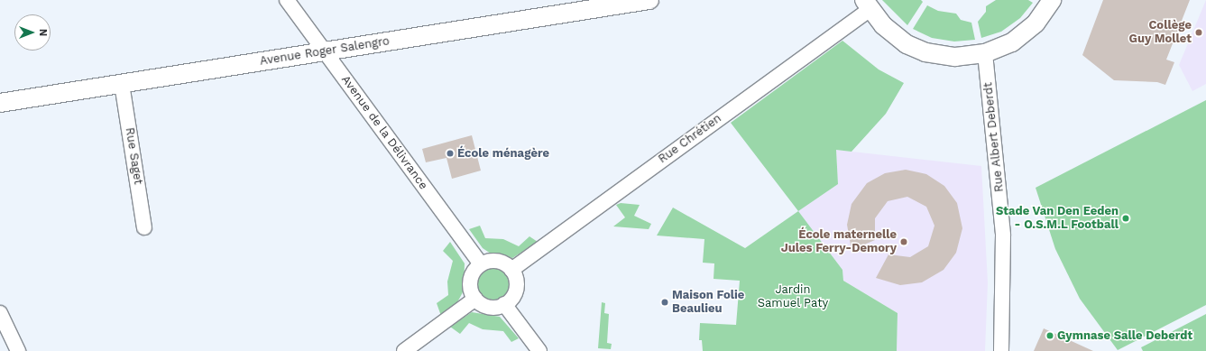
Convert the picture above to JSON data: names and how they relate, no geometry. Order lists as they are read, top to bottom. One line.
{"streets":{"street":["Avenue Roger Salengro","Avenue de la Délivrance","Rue Albert Deberdt","Rue Chrétien","Rue Saget"]},"crossings":[["Avenue Roger Salengro","Avenue de la Délivrance"],["Avenue Roger Salengro","Rue Saget"],["Avenue de la Délivrance","Rue Chrétien"]],"parks":["Jardin Samuel Paty"],"places":["Collège Guy Mollet","École ménagère","Stade Van Den Eeden - O.S.M.L Football","École maternelle Jules Ferry-Demory","Maison Folie Beaulieu","Gymnase Salle Deberdt"],"north":"right"}
